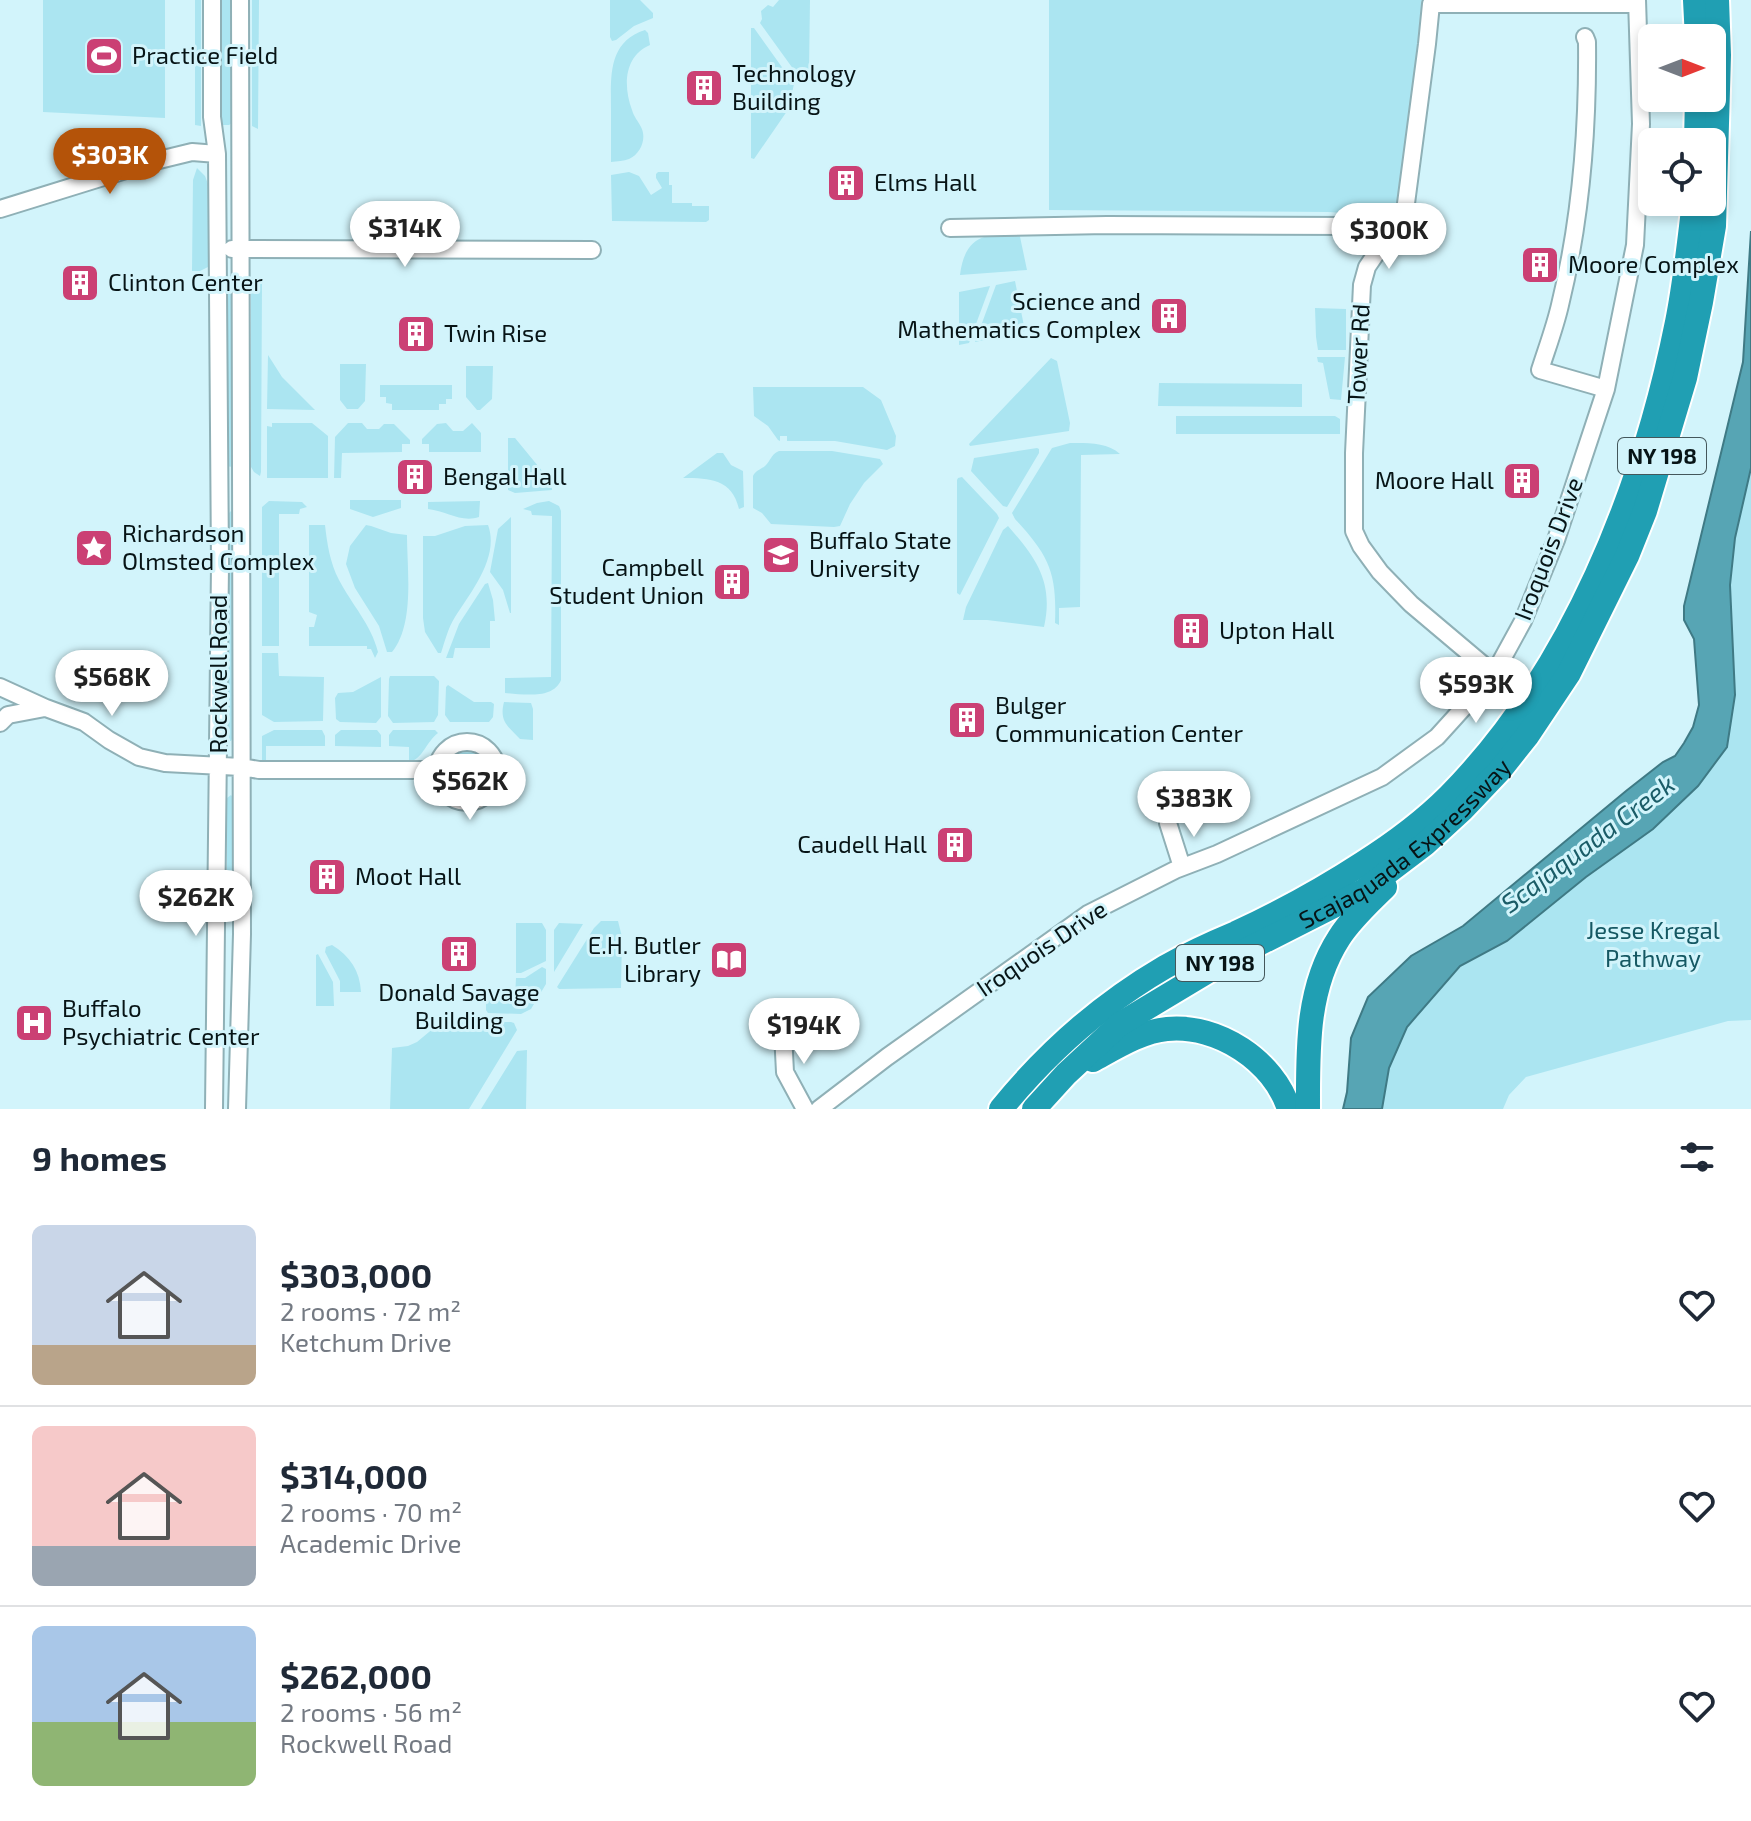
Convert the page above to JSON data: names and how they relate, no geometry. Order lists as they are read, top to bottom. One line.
{"streets":{"highway":["NY 198","Scajaquada Expressway"],"street":["Tower Rd","Iroquois Drive","Rockwell Road"]},"crossings":[["Tower Rd","Iroquois Drive"]],"water":["Scajaquada Creek"],"parks":["Jesse Kregal Pathway"],"places":{"sports":["Practice Field"],"building":["Technology Building","Elms Hall","Moore Complex","Clinton Center","Science and Mathematics Complex","Twin Rise","Bengal Hall","Moore Hall","Campbell Student Union","Upton Hall","Bulger Communication Center","Caudell Hall","Moot Hall","Donald Savage Building"],"place":["Richardson Olmsted Complex"],"school or university":["Buffalo State University"],"library":["E.H. Butler Library"],"hospital":["Buffalo Psychiatric Center"]},"north":"right","page":{"price":["$303K","$314K","$300K","$568K","$593K","$562K","$383K","$262K","$194K"],"heading":"9 homes","list":[{"name":"$303,000","note":"2 rooms · 72 m² · Ketchum Drive"},{"name":"$314,000","note":"2 rooms · 70 m² · Academic Drive"},{"name":"$262,000","note":"2 rooms · 56 m² · Rockwell Road"}]}}
